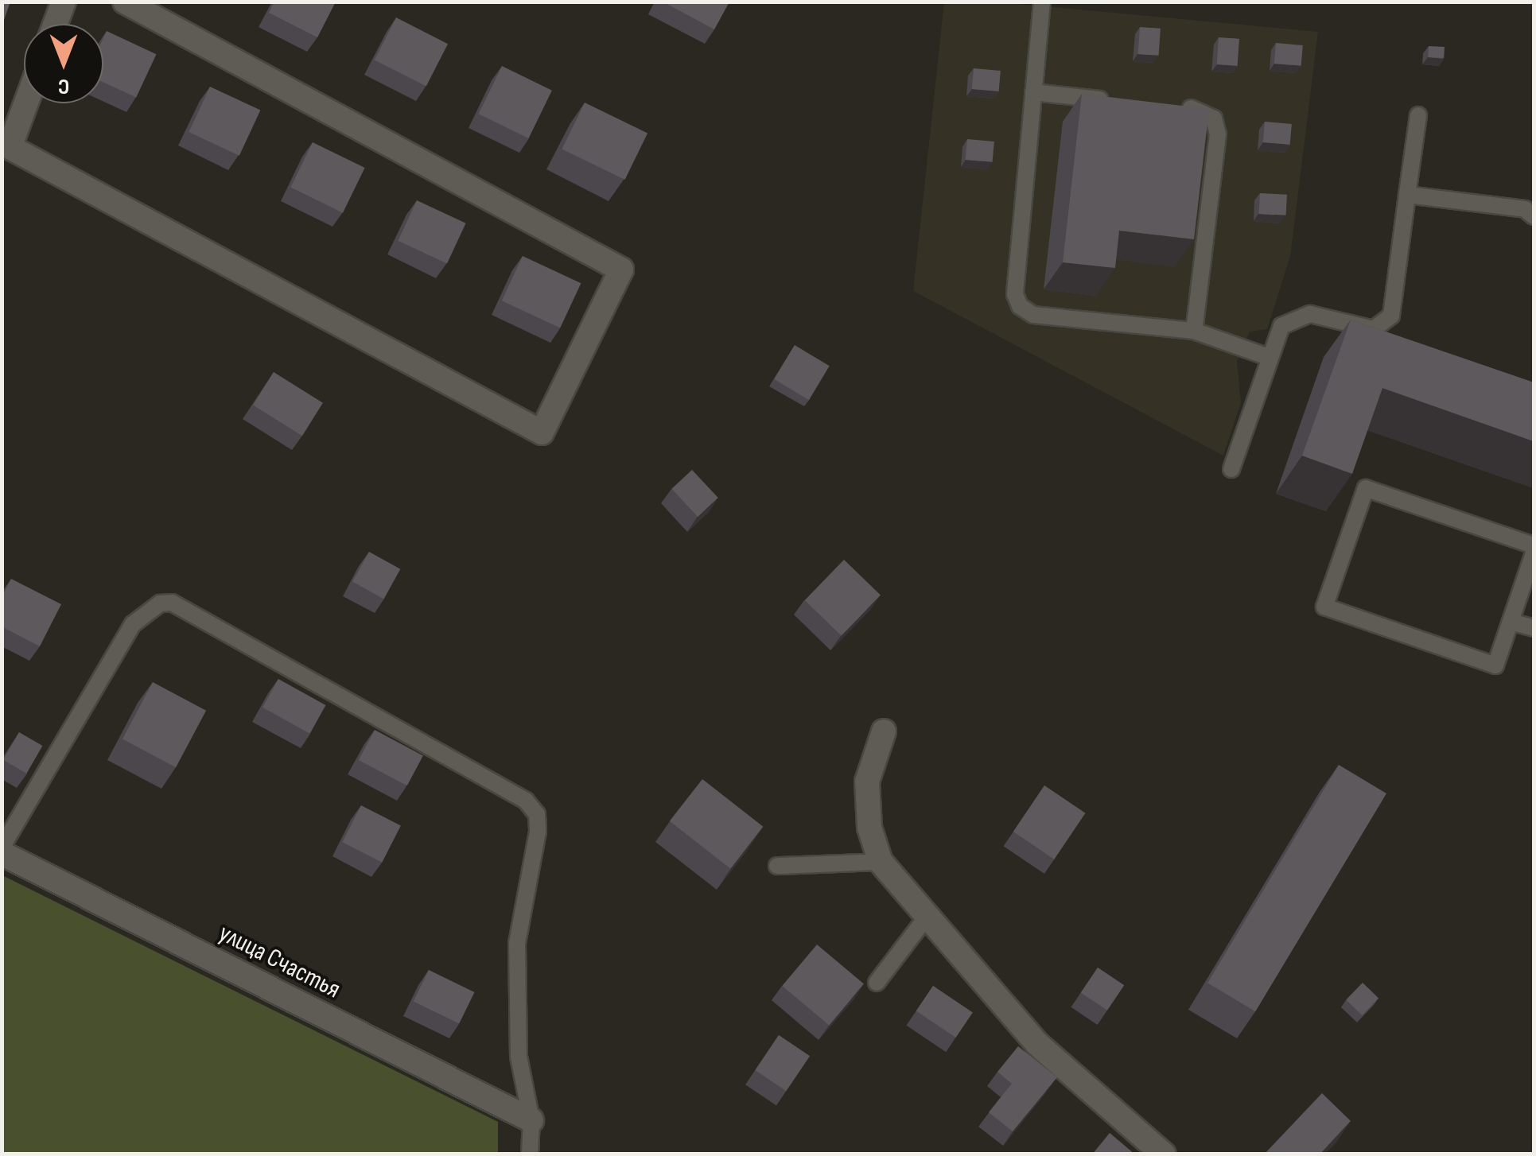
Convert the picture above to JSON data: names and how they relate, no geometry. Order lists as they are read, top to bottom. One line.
{"streets":{"street":["улица Счастья"]},"north":"bottom"}
